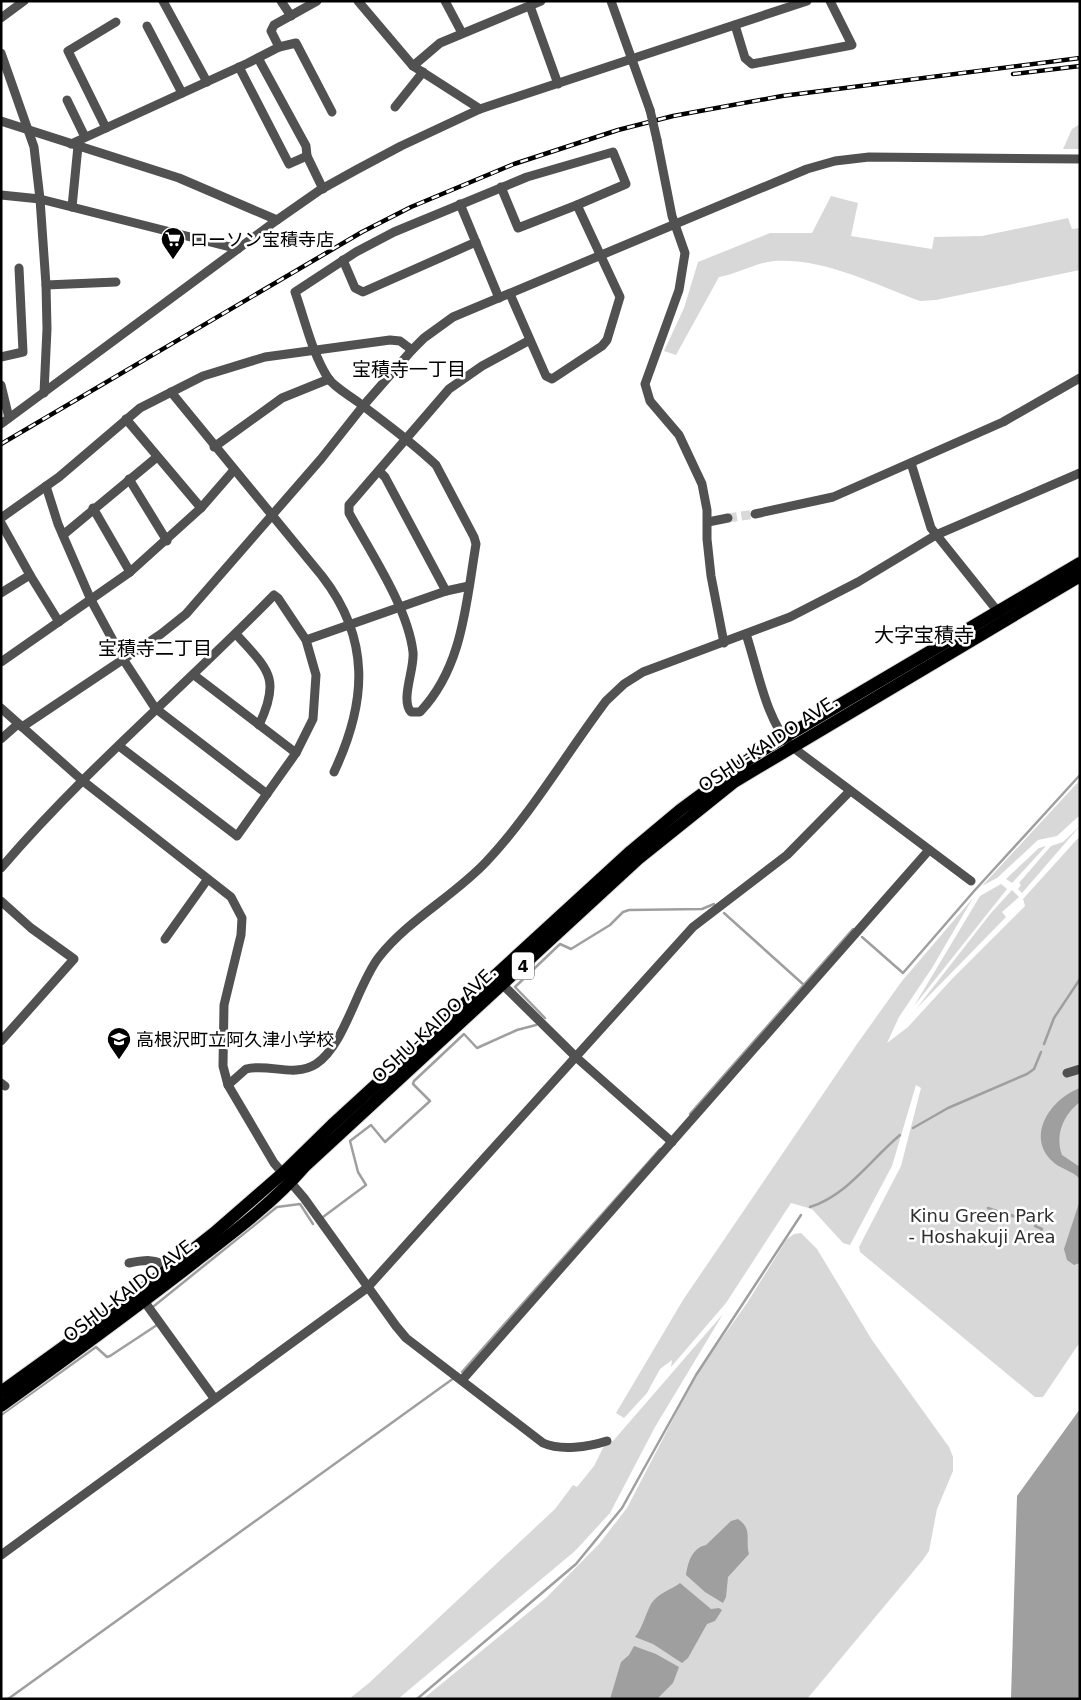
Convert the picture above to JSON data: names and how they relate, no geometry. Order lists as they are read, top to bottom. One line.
{"streets":{"highway":["OSHU-KAIDO AVE.","4"]},"districts":["宝積寺一丁目","大字宝積寺","宝積寺二丁目"],"parks":["Kinu Green Park - Hoshakuji Area"],"places":{"supermarket":["ローソン宝積寺店"],"school or university":["高根沢町立阿久津小学校"]}}
